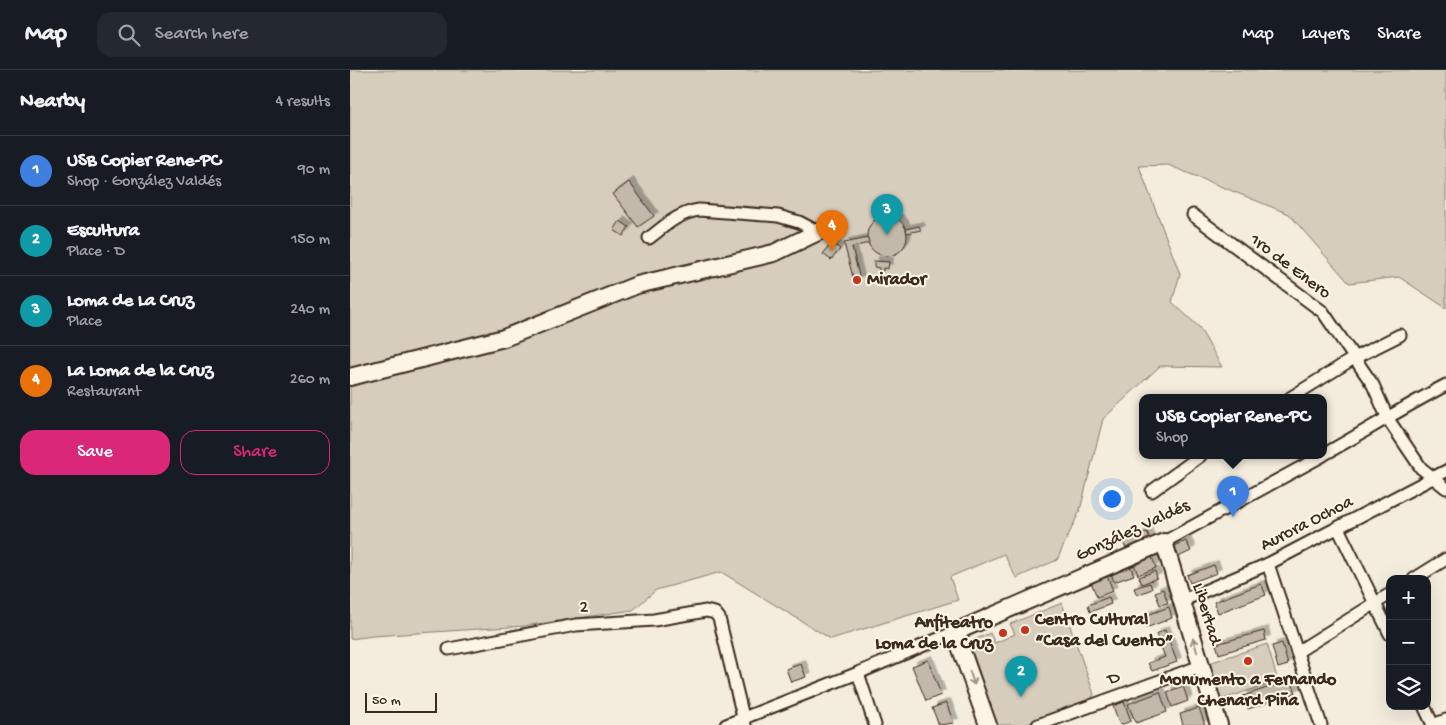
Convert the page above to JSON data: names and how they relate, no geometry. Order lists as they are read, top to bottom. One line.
{"streets":{"street":["1ro de Enero","Aurora Ochoa","González Valdés","2","Libertad","D"]},"crossings":[["1ro de Enero","Aurora Ochoa"],["1ro de Enero","González Valdés"],["Aurora Ochoa","Libertad"],["González Valdés","Libertad"],["Libertad","D"]],"places":["Mirador","Centro Cultural “Casa del Cuento”","Anfiteatro Loma de la Cruz","Monumento a Fernando Chenard Piña"],"scale_bar":"50 m","page":{"header":"Map","search":"Search here","nav":["Map","Layers","Share"],"heading":["Nearby","4 results"],"list":[{"mark":"1","name":"USB Copier Rene-PC","note":"Shop · González Valdés","value":"90 m"},{"mark":"2","name":"Escultura","note":"Place · D","value":"150 m"},{"mark":"3","name":"Loma de La Cruz","note":"Place","value":"240 m"},{"mark":"4","name":"La Loma de la Cruz","note":"Restaurant","value":"260 m"}],"pins":["3","4","1","2"],"popup":["USB Copier Rene-PC","Shop"],"buttons":["Save","Share"],"map_buttons":["+","−"],"scale":"50 m"}}
